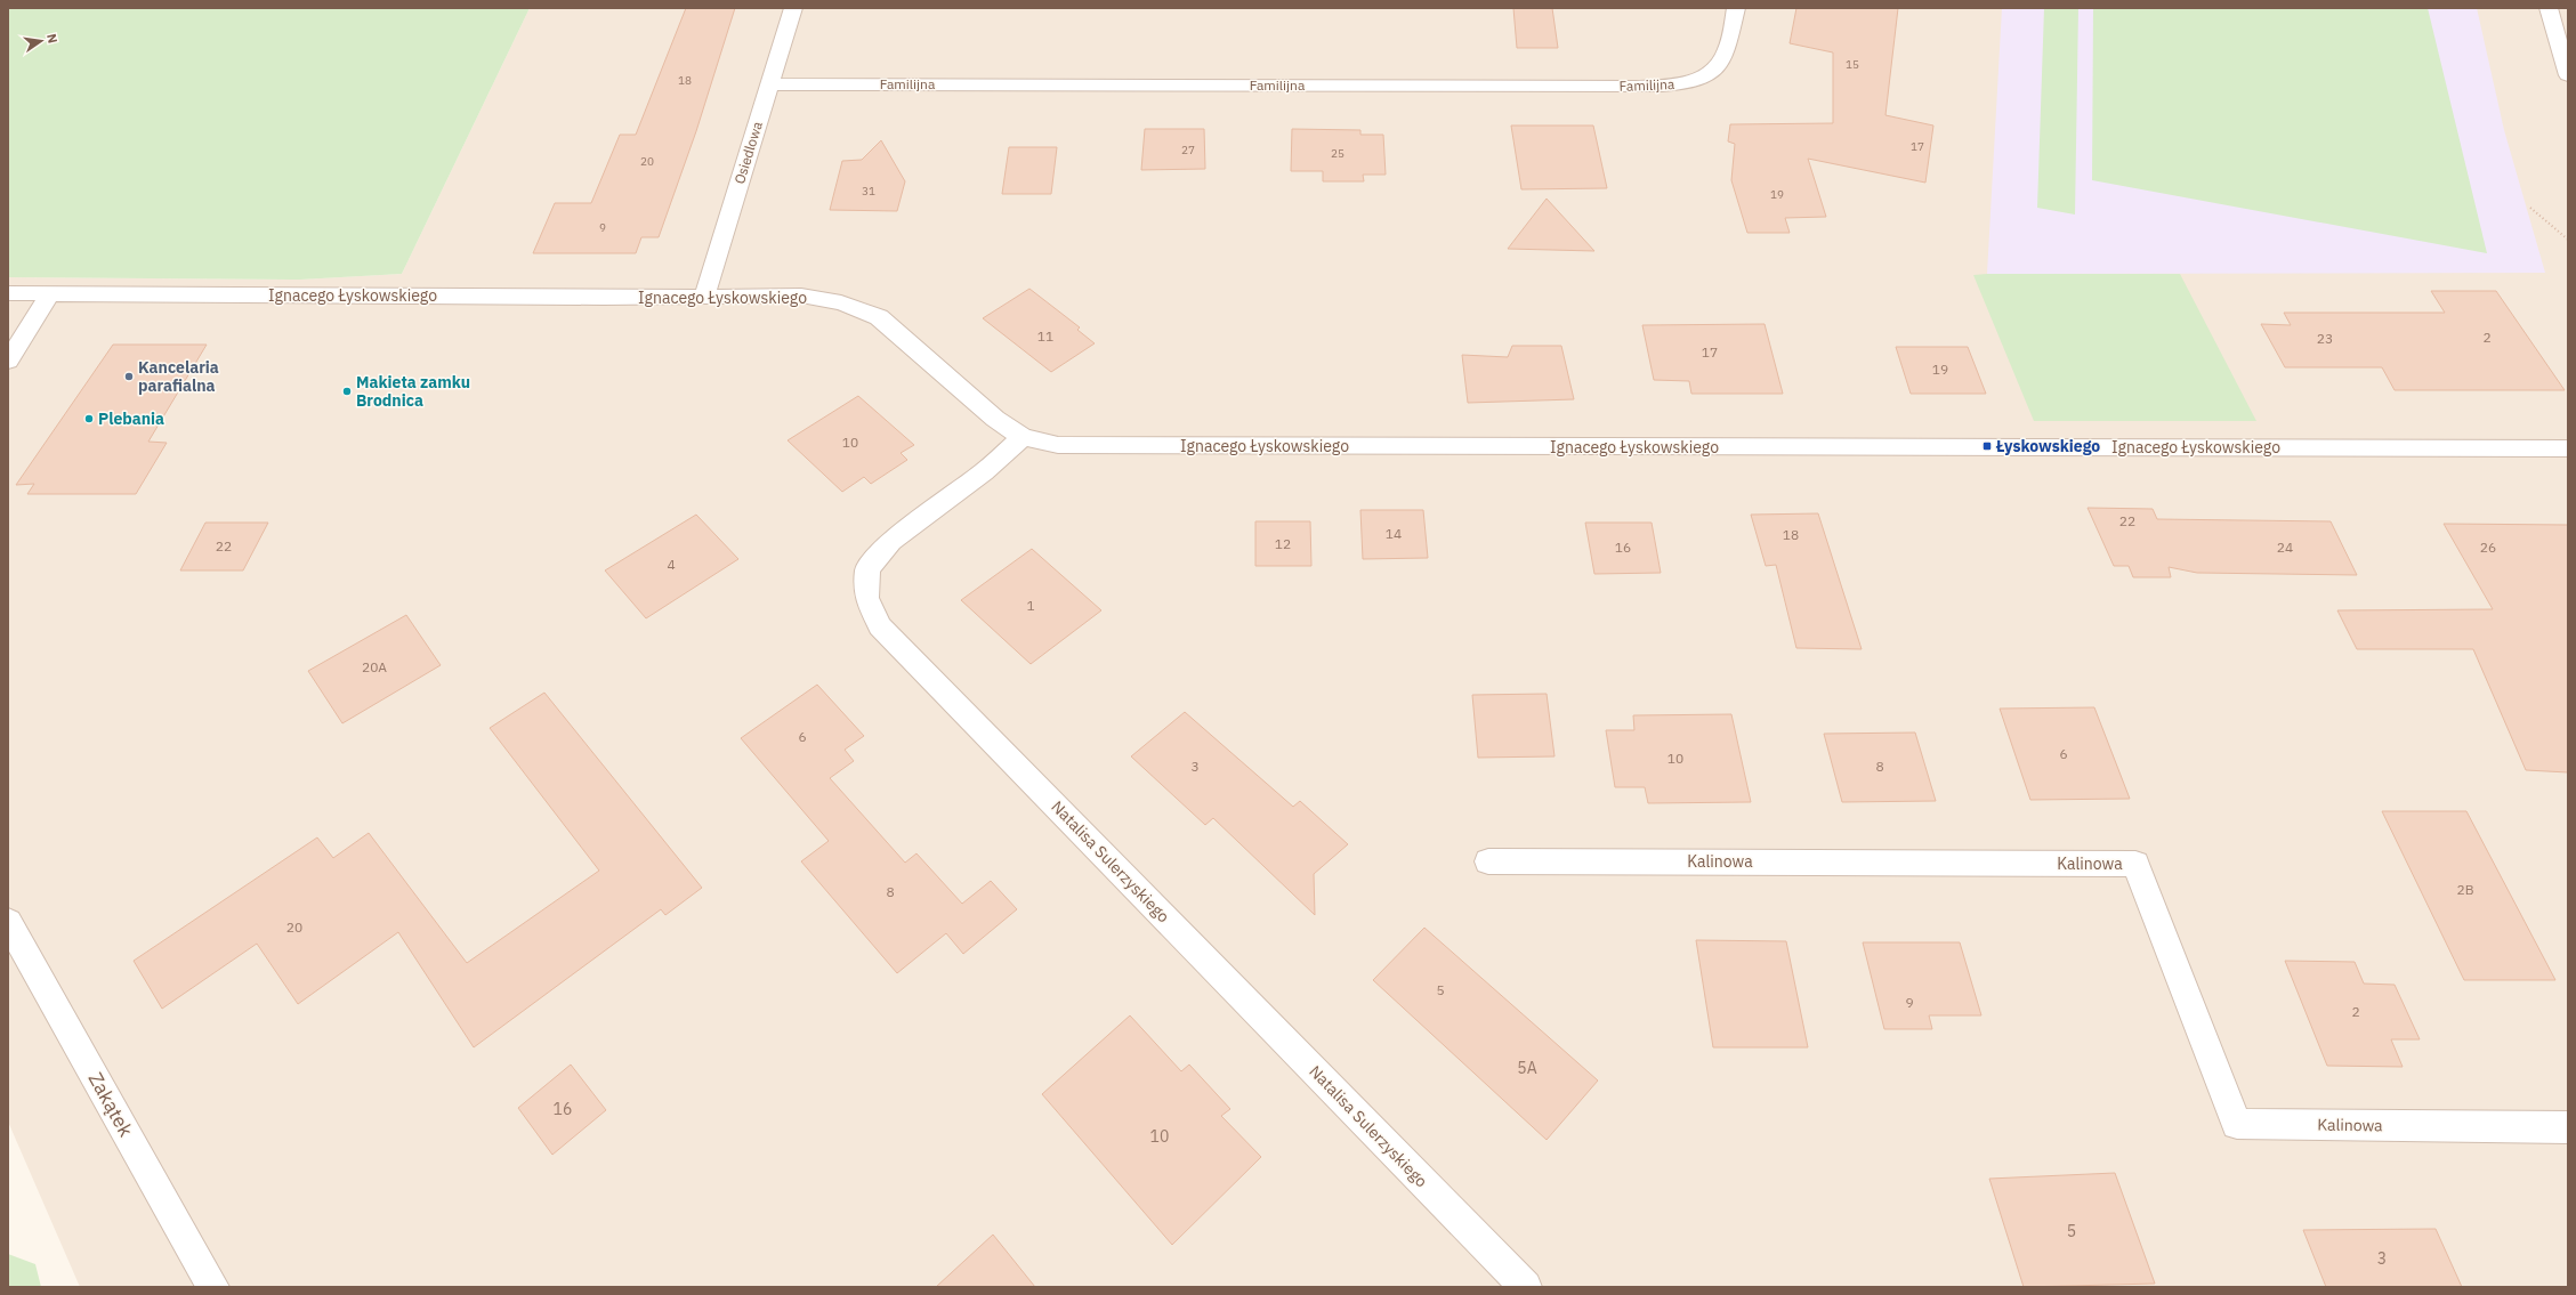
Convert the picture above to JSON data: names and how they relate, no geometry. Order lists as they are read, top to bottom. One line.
{"streets":{"street":["Familijna","Osiedlowa","Ignacego Łyskowskiego","Natalisa Sulerzyskiego","Kalinowa","Zakątek"]},"crossings":[["Familijna","Osiedlowa"],["Osiedlowa","Ignacego Łyskowskiego"],["Ignacego Łyskowskiego","Natalisa Sulerzyskiego"]],"places":{"other":["Kancelaria parafialna","Makieta zamku Brodnica","Plebania"],"transit":["Łyskowskiego"]},"house_numbers":["15","18","17","27","25","20","31","19","9","11","2","23","17","19","10","22","14","18","12","22","16","24","26","4","1","20A","6","6","10","3","8","2B","8","20","5","9","2","5A","16","10","5","3"],"north":"right"}
